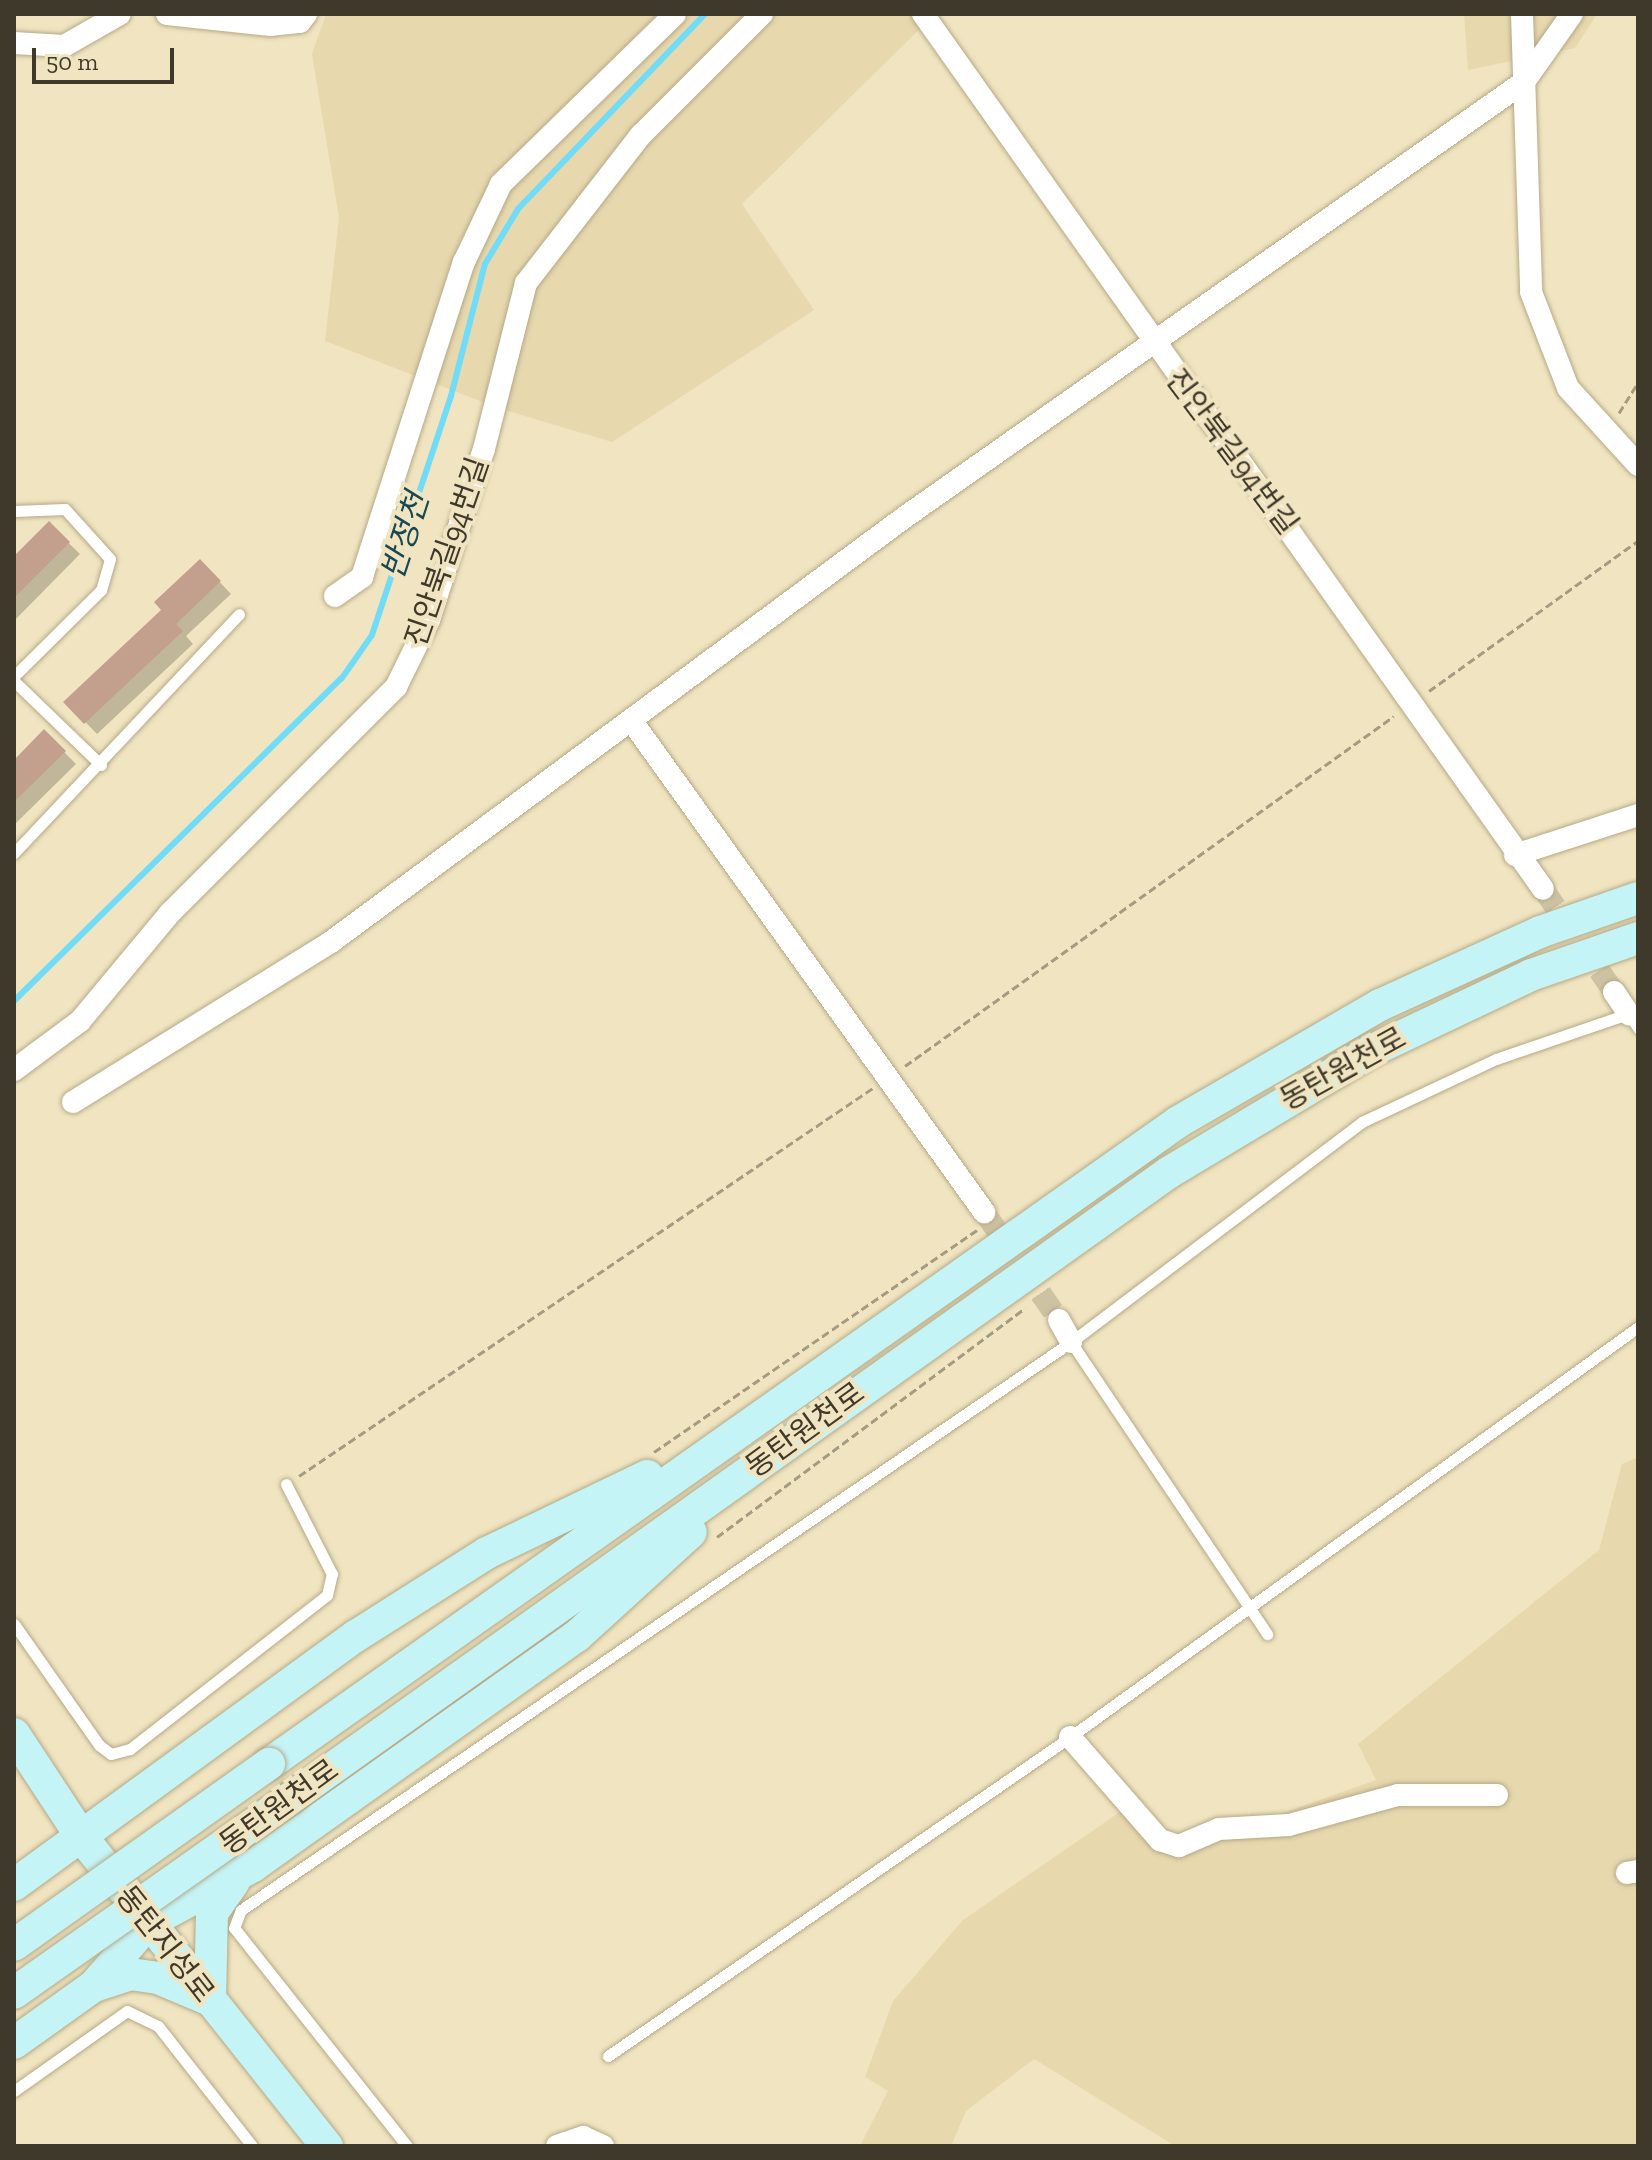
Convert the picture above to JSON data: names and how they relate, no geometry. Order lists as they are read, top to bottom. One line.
{"streets":{"main road":["동탄원천로","동탄지성로"],"street":["진안북길94번길"]},"water":["반정천"],"scale_bar":"50 m"}
